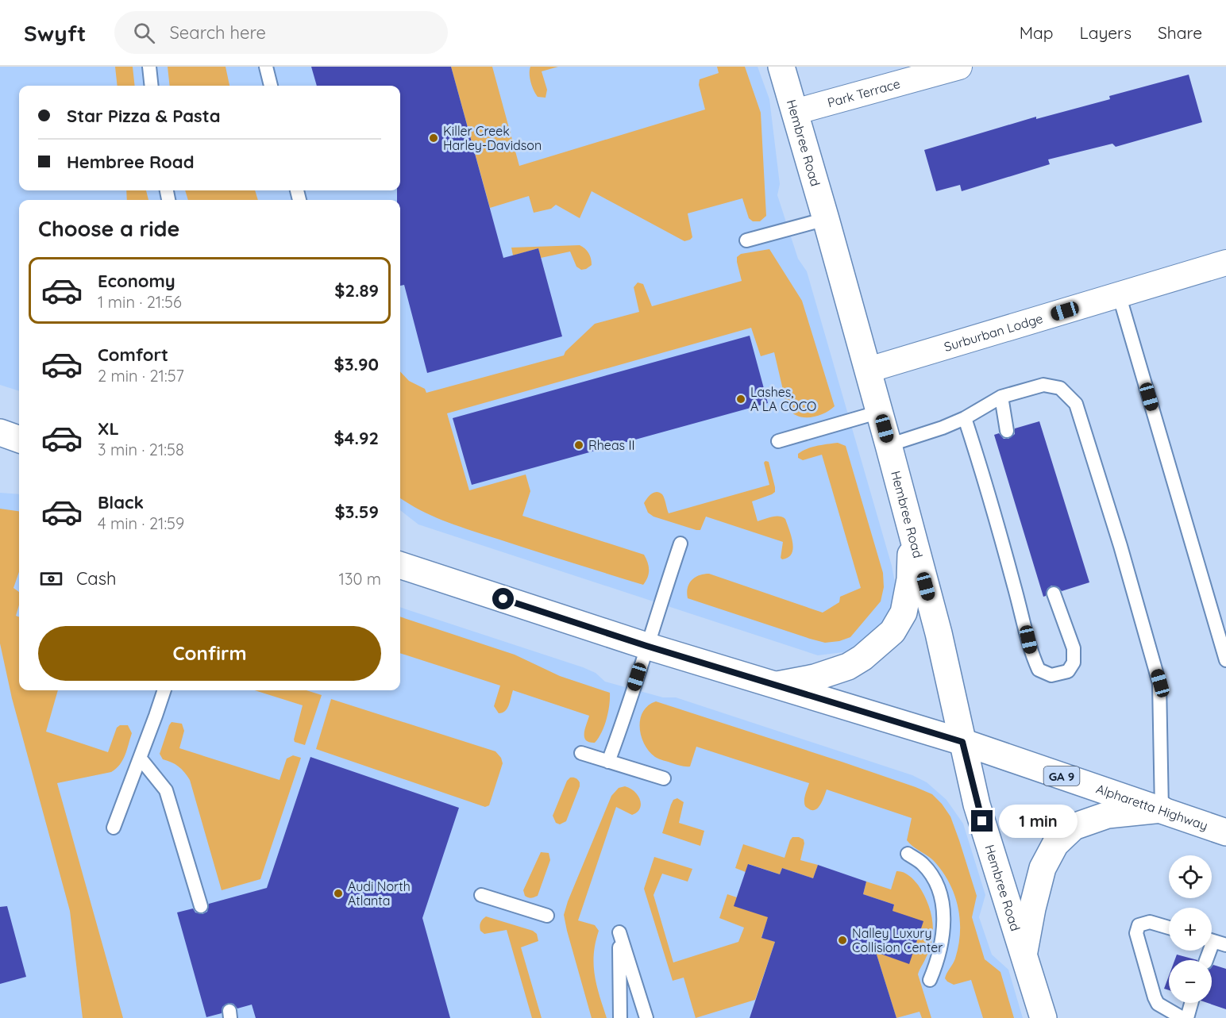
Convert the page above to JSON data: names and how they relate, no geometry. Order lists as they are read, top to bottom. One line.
{"streets":{"main road":["Hembree Road","GA 9","Alpharetta Highway"],"street":["Park Terrace","Surburban Lodge"]},"crossings":[["Park Terrace","Hembree Road"],["Hembree Road","Surburban Lodge"],["Hembree Road","Alpharetta Highway"]],"places":["Killer Creek Harley-Davidson","Lashes, A LA COCO","Rheas II","Audi North Atlanta","Nalley Luxury Collision Center"],"page":{"header":"Swyft","search":"Search here","nav":["Map","Layers","Share"],"banner":["Star Pizza & Pasta","Hembree Road"],"heading":"Choose a ride","list":[{"name":"Economy","note":"1 min · 21:56","value":"$2.89"},{"name":"Comfort","note":"2 min · 21:57","value":"$3.90"},{"name":"XL","note":"3 min · 21:58","value":"$4.92"},{"name":"Black","note":"4 min · 21:59","value":"$3.59"}],"pay":["Cash","130 m"],"buttons":"Confirm","bubble":"1 min","map_buttons":["+","−"]}}
